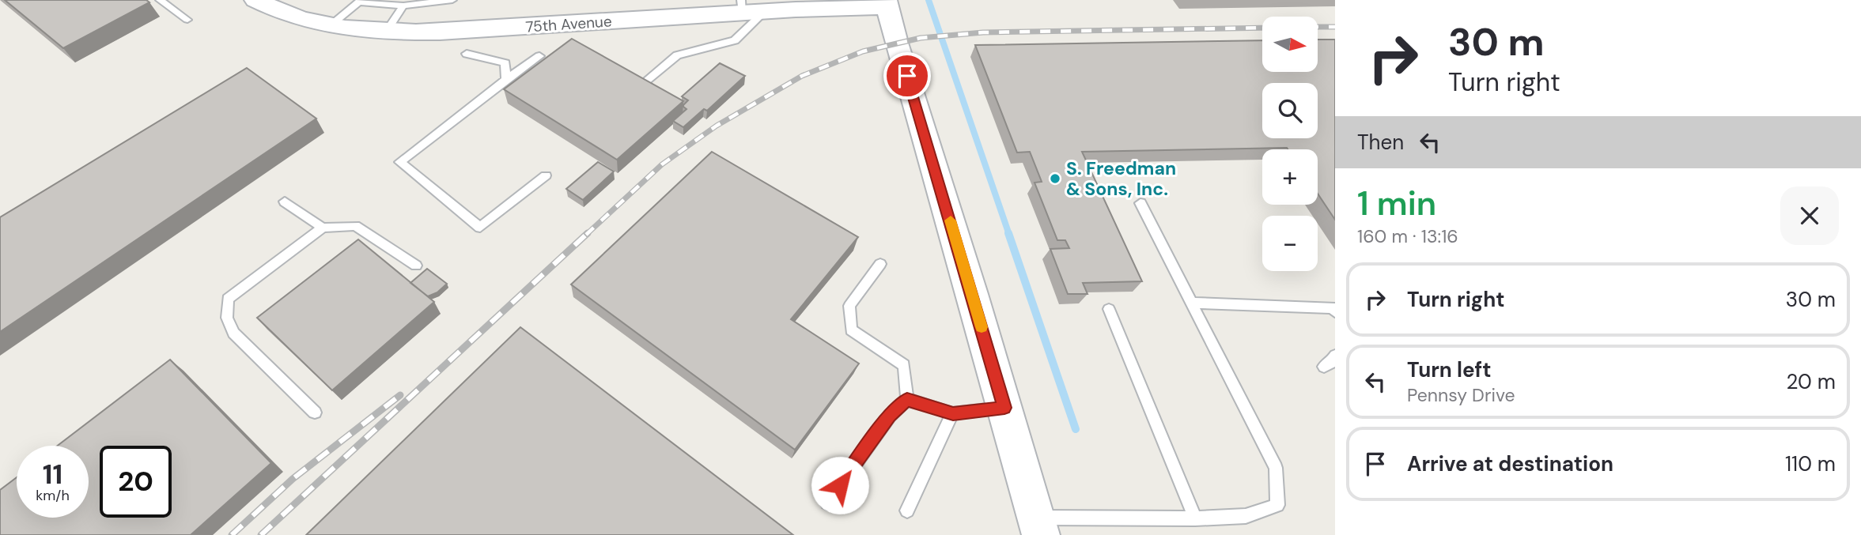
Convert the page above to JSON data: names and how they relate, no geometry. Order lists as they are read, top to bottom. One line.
{"streets":{"street":["75th Avenue"]},"places":["S. Freedman & Sons, Inc."],"north":"right","page":{"turn":["30 m","Turn right"],"map_buttons":["+","−"],"then":"Then","heading":["1 min","160 m · 13:16"],"list":[{"name":"Turn right","value":"30 m"},{"name":"Turn left","note":"Pennsy Drive","value":"20 m"},{"name":"Arrive at destination","value":"110 m"}],"speed":"11 km/h","limit":"20"}}
